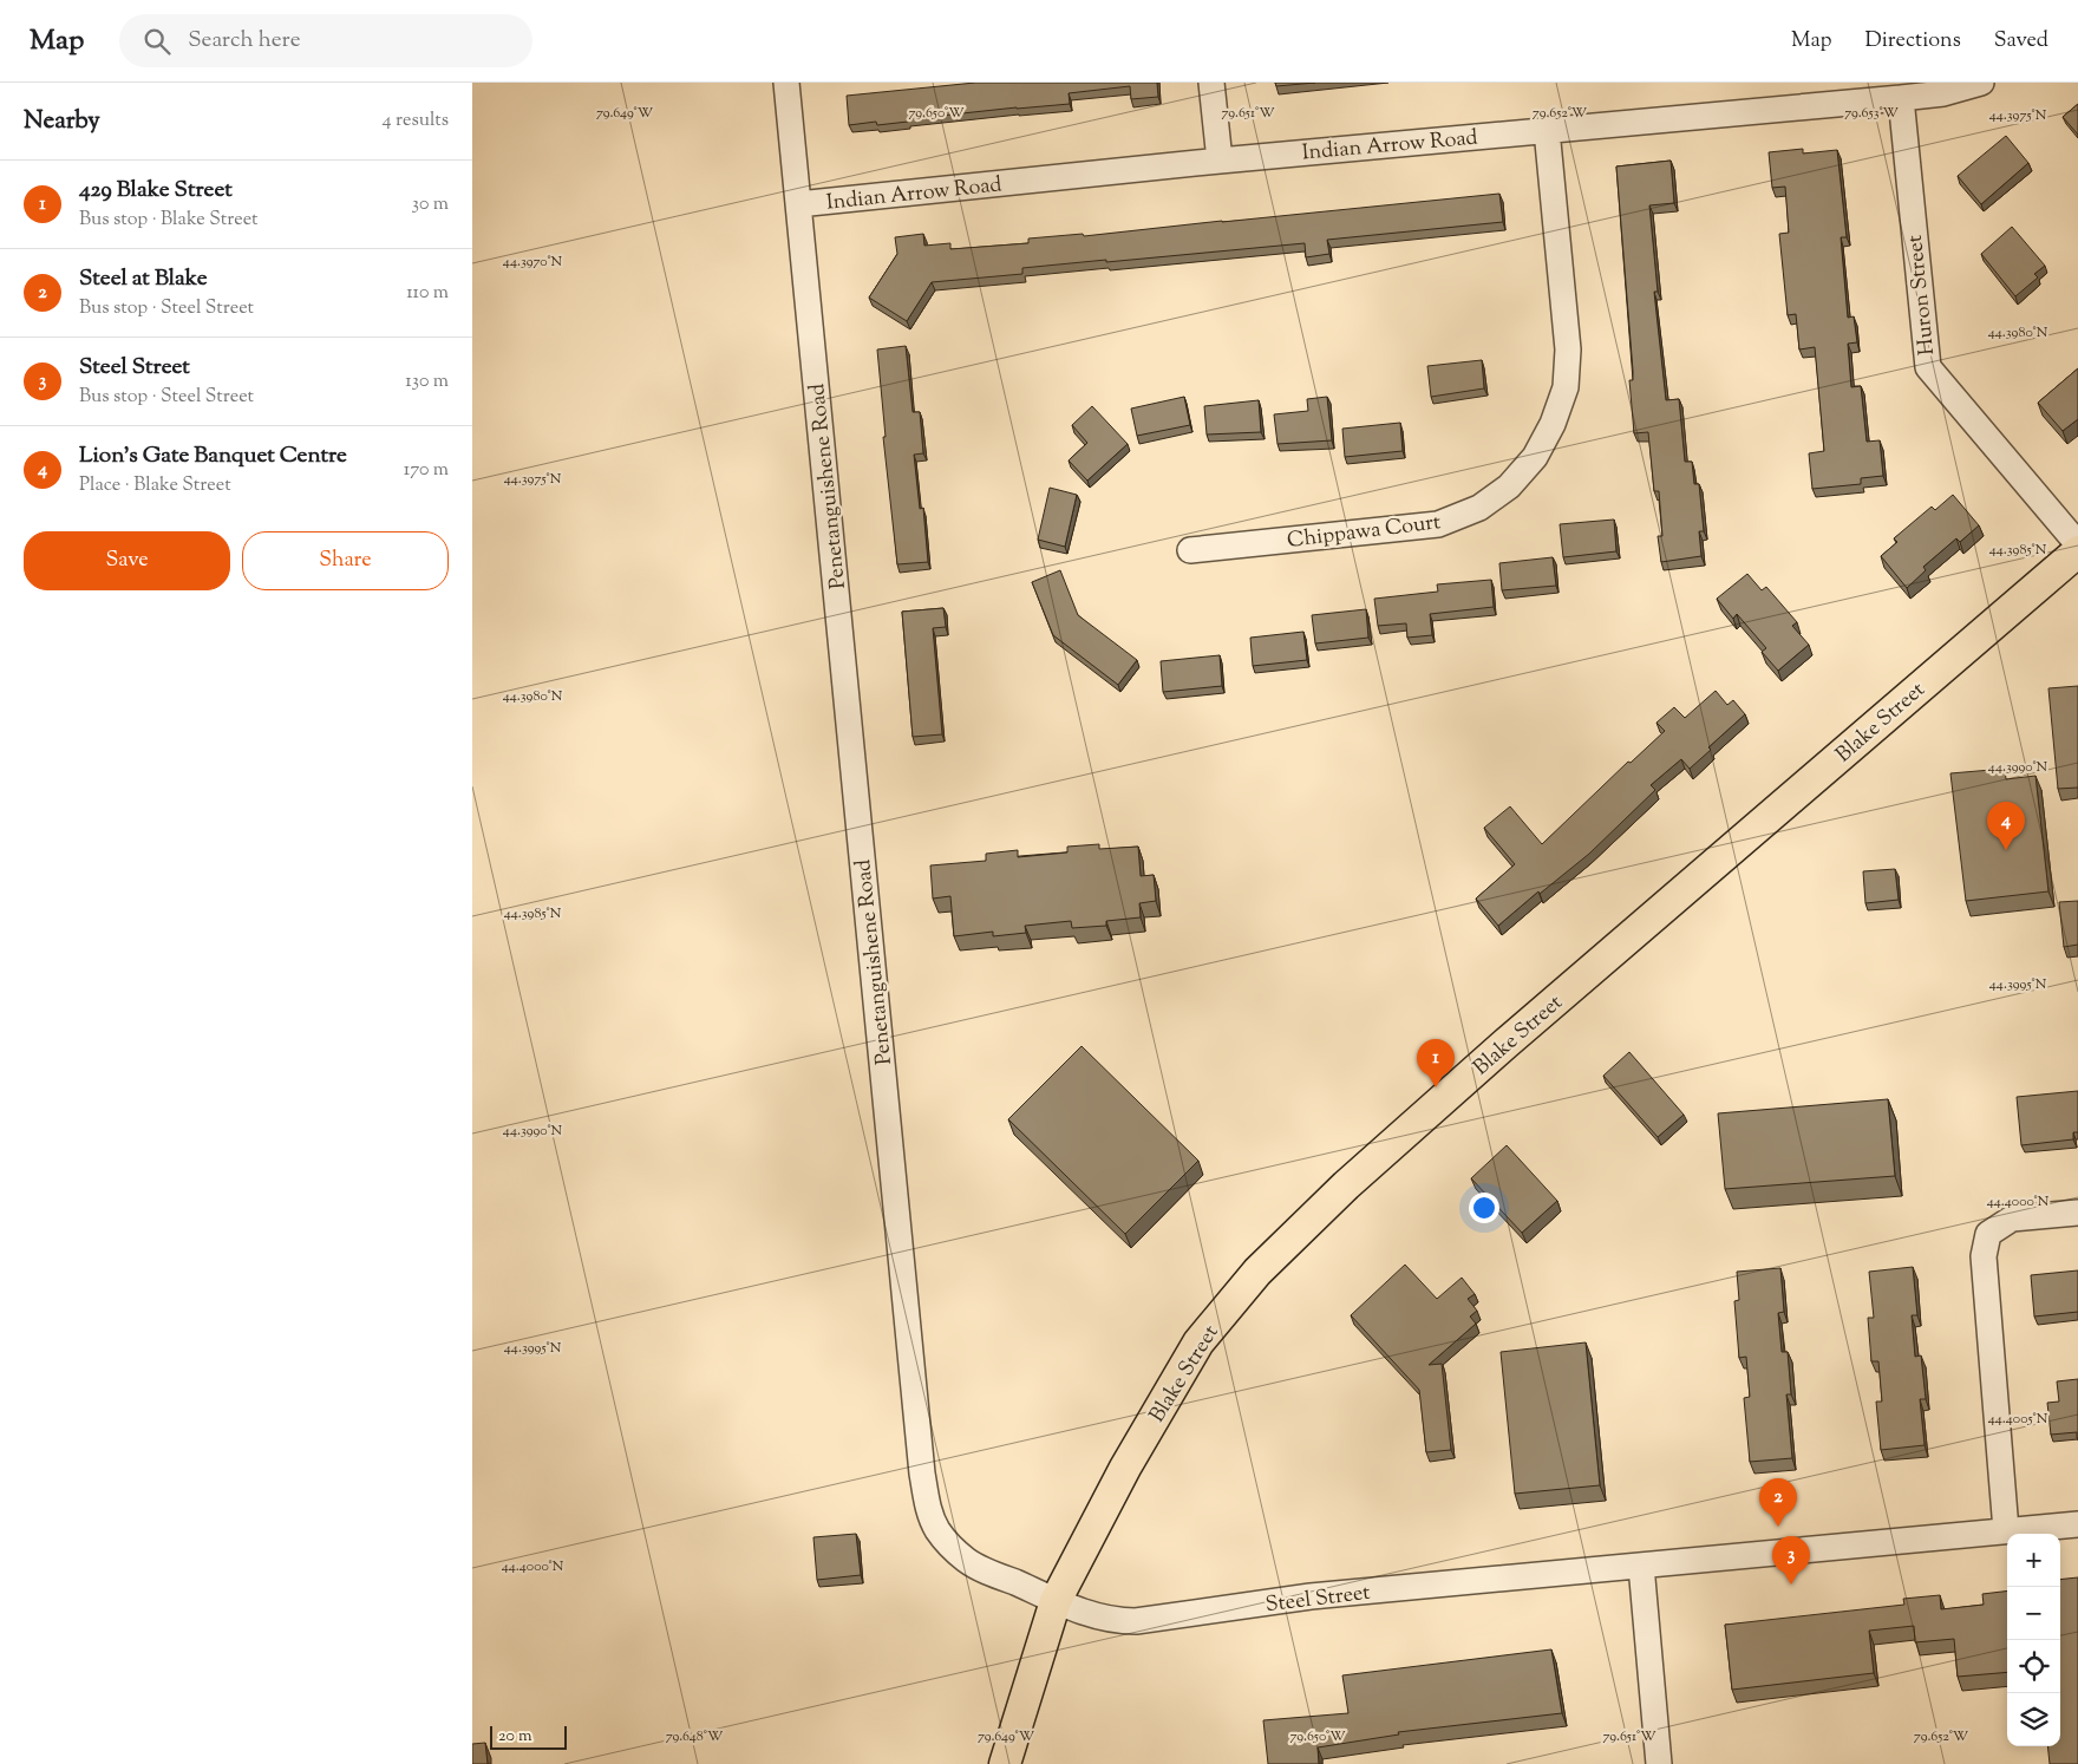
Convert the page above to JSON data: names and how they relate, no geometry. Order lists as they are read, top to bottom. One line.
{"streets":{"main road":["Blake Street"],"street":["Indian Arrow Road","Huron Street","Penetanguishene Road","Chippawa Court","Steel Street"]},"crossings":[["Indian Arrow Road","Huron Street"],["Indian Arrow Road","Penetanguishene Road"],["Indian Arrow Road","Chippawa Court"],["Penetanguishene Road","Blake Street"],["Penetanguishene Road","Steel Street"],["Blake Street","Steel Street"]],"scale_bar":"20 m","page":{"header":"Map","search":"Search here","nav":["Map","Directions","Saved"],"heading":["Nearby","4 results"],"list":[{"mark":"1","name":"429 Blake Street","note":"Bus stop · Blake Street","value":"30 m"},{"mark":"2","name":"Steel at Blake","note":"Bus stop · Steel Street","value":"110 m"},{"mark":"3","name":"Steel Street","note":"Bus stop · Steel Street","value":"130 m"},{"mark":"4","name":"Lion's Gate Banquet Centre","note":"Place · Blake Street","value":"170 m"}],"buttons":["Save","Share"],"pins":["4","1","2","3"],"map_buttons":["+","−"],"scale":"20 m"},"coordinates":["79.649°W","79.650°W","79.651°W","79.652°W","79.653°W","44.3975°N","44.3970°N","44.3980°N","44.3985°N","44.3990°N","44.3995°N","44.4000°N","44.4005°N","79.648°W"]}
